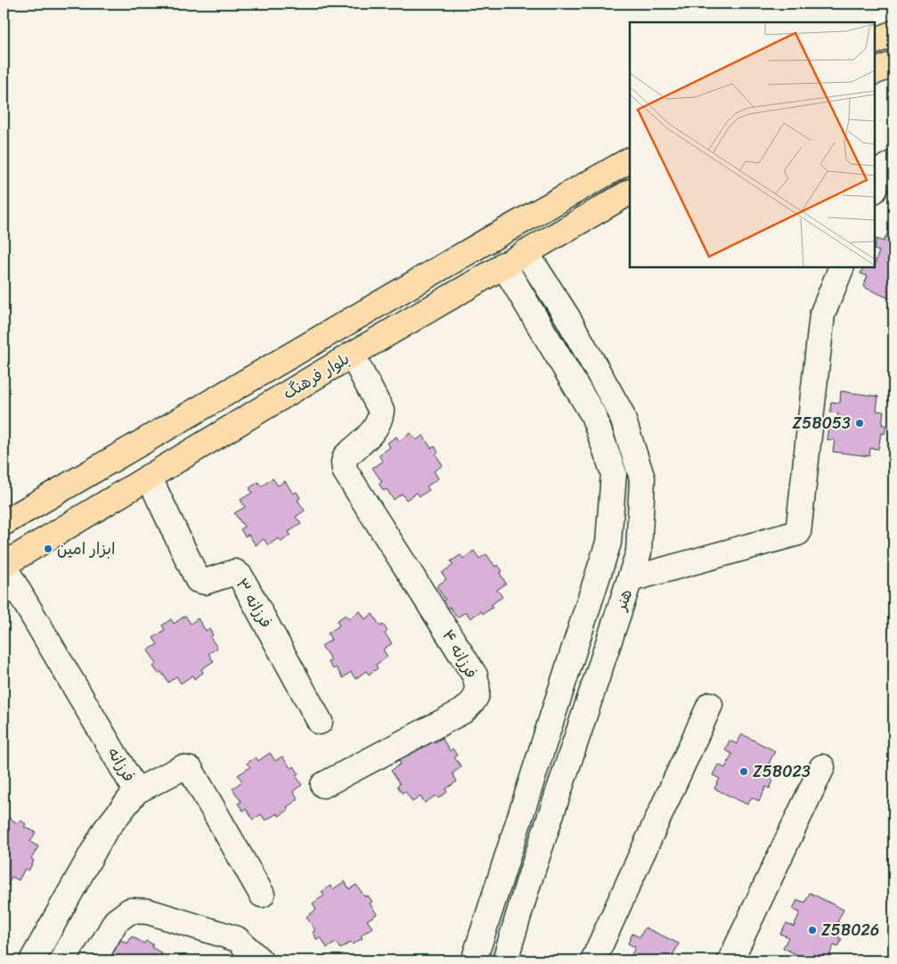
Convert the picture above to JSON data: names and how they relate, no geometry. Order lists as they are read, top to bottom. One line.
{"streets":{"main road":["بلوار فرهنگ"],"street":["هنر","فرزانه ۳","فرزانه ۴","فرزانه"]},"crossings":[["بلوار فرهنگ","هنر"],["بلوار فرهنگ","فرزانه ۳"],["بلوار فرهنگ","فرزانه ۴"],["بلوار فرهنگ","فرزانه"]],"places":["Z5B053","ابزار امین","Z5B023","Z5B026"]}
